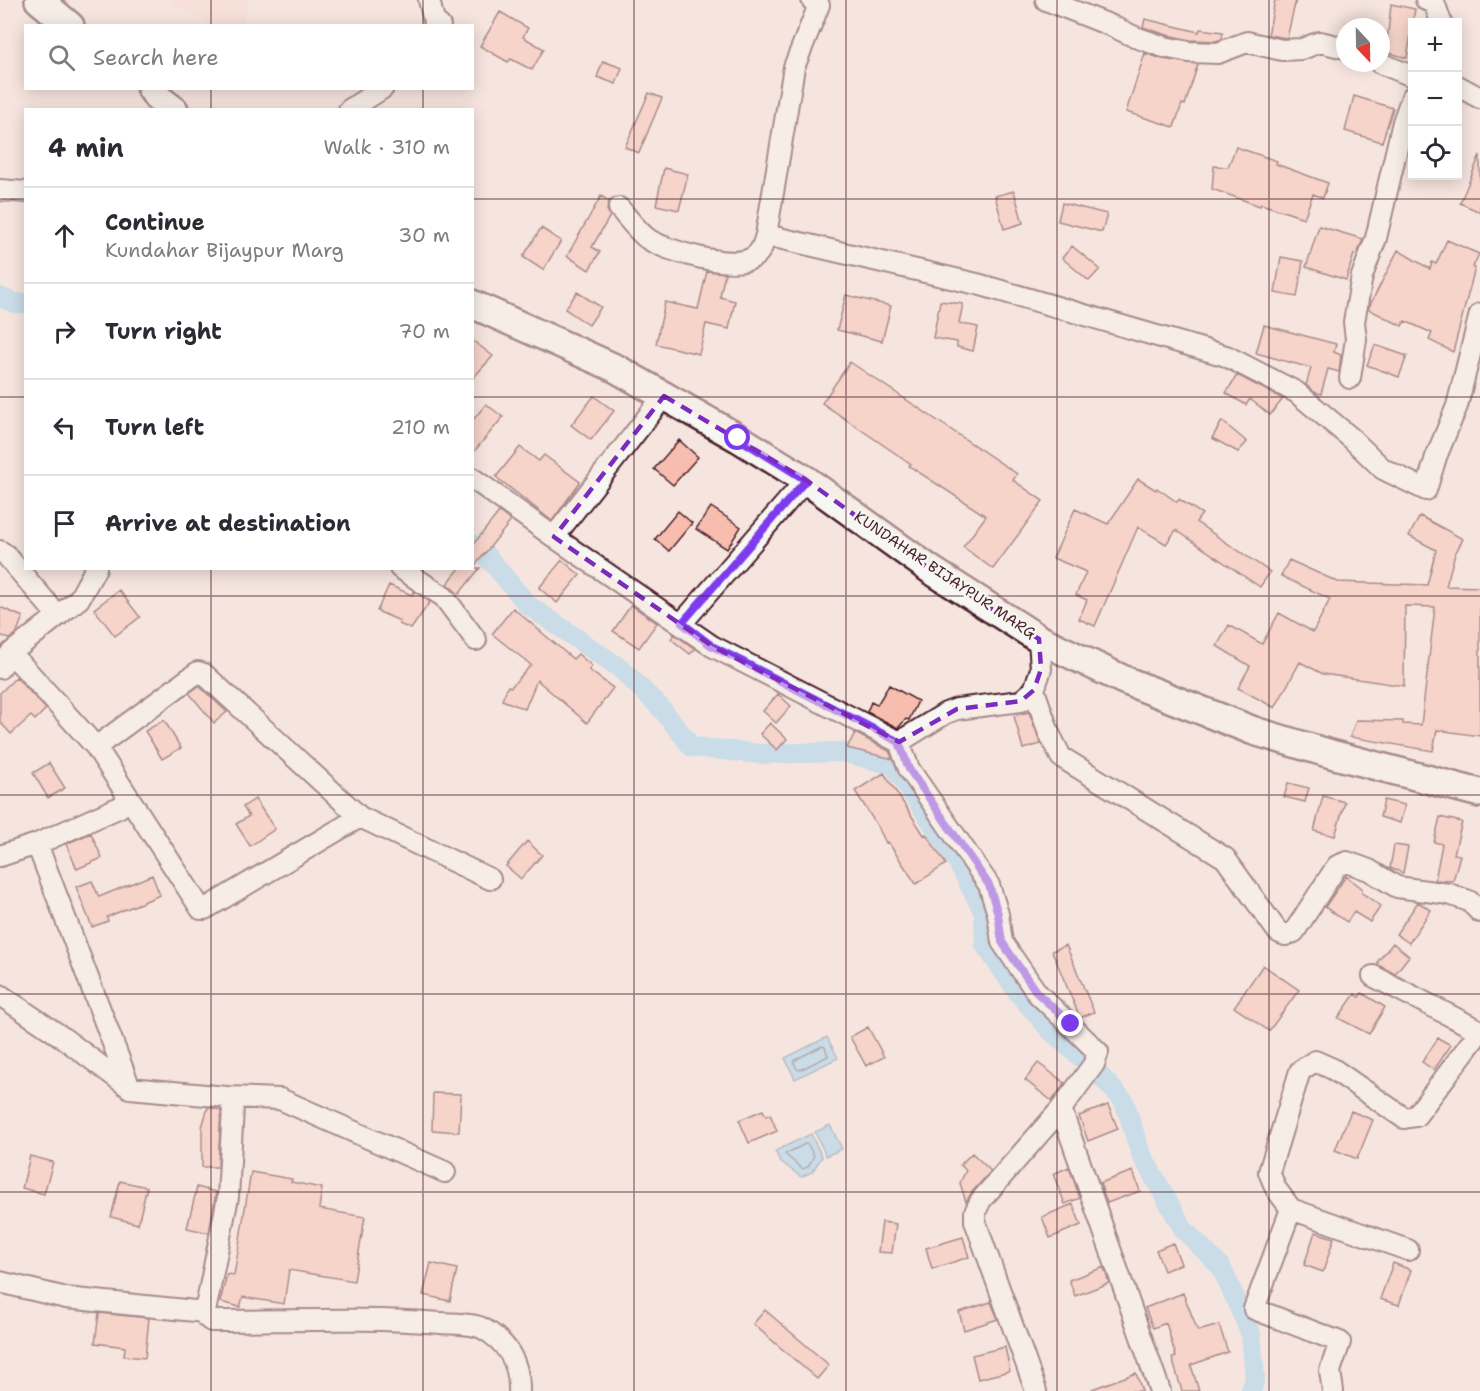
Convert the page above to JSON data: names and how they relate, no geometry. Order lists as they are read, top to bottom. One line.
{"streets":{"main road":["KUNDAHAR BIJAYPUR MARG"]},"north":"bottom","page":{"map_buttons":["+","−"],"search":"Search here","heading":["4 min","Walk · 310 m"],"list":[["Continue","Kundahar Bijaypur Marg","30 m"],["Turn right","70 m"],["Turn left","210 m"],"Arrive at destination"]}}
